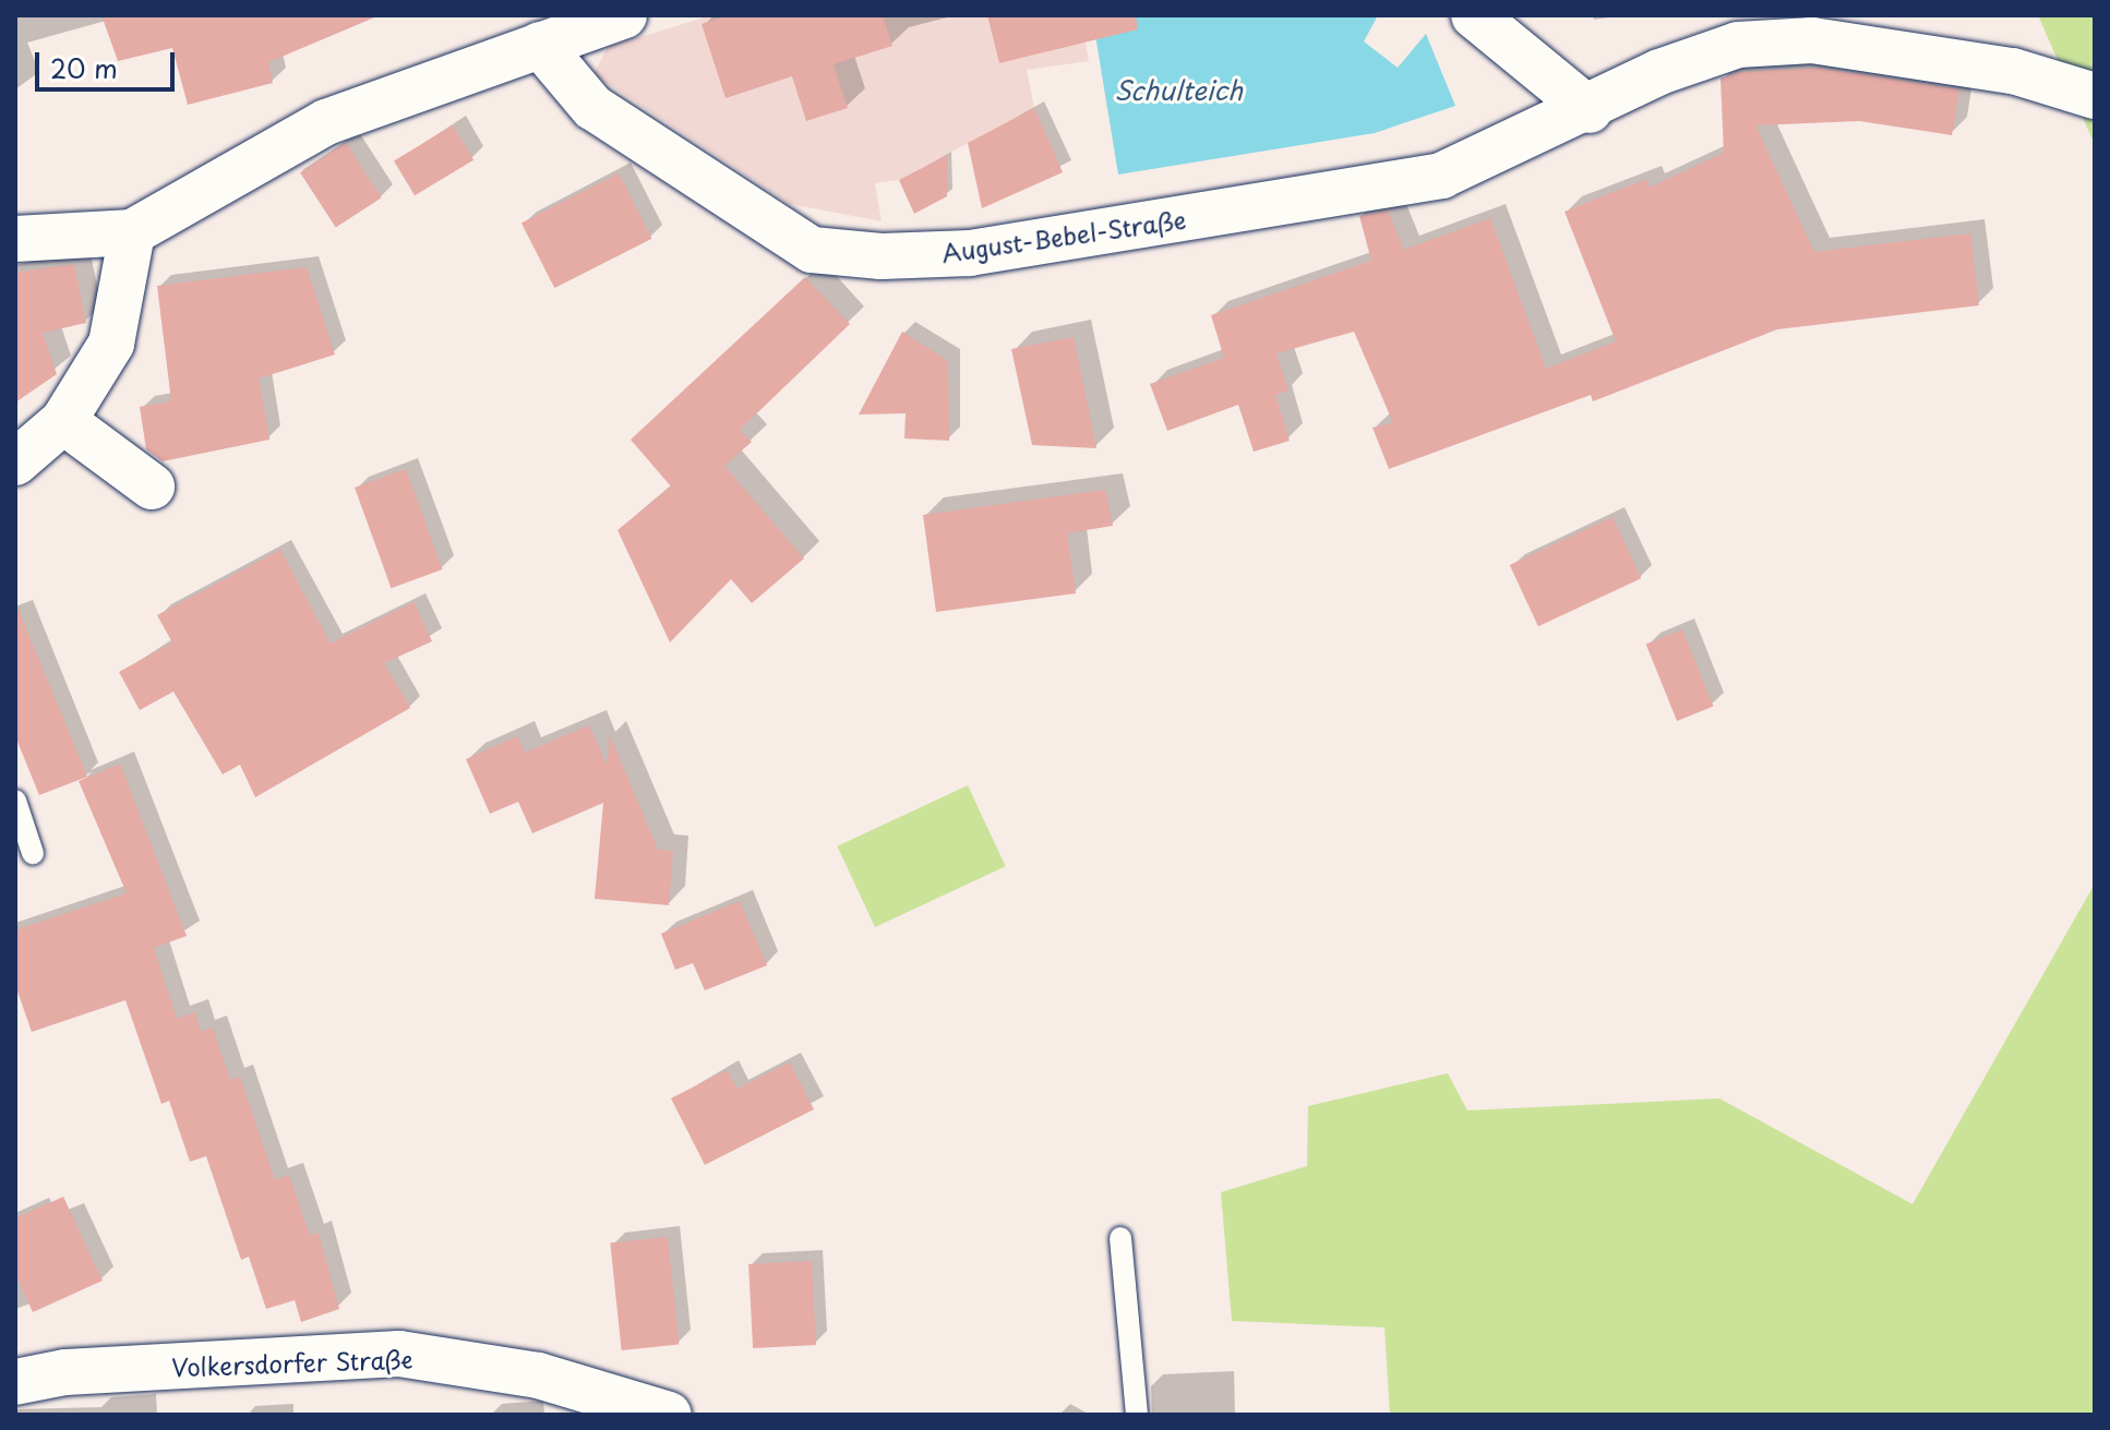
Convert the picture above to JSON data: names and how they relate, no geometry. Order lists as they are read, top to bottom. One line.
{"streets":{"street":["August-Bebel-Straße","Volkersdorfer Straße"]},"water":["Schulteich"],"scale_bar":"20 m"}
